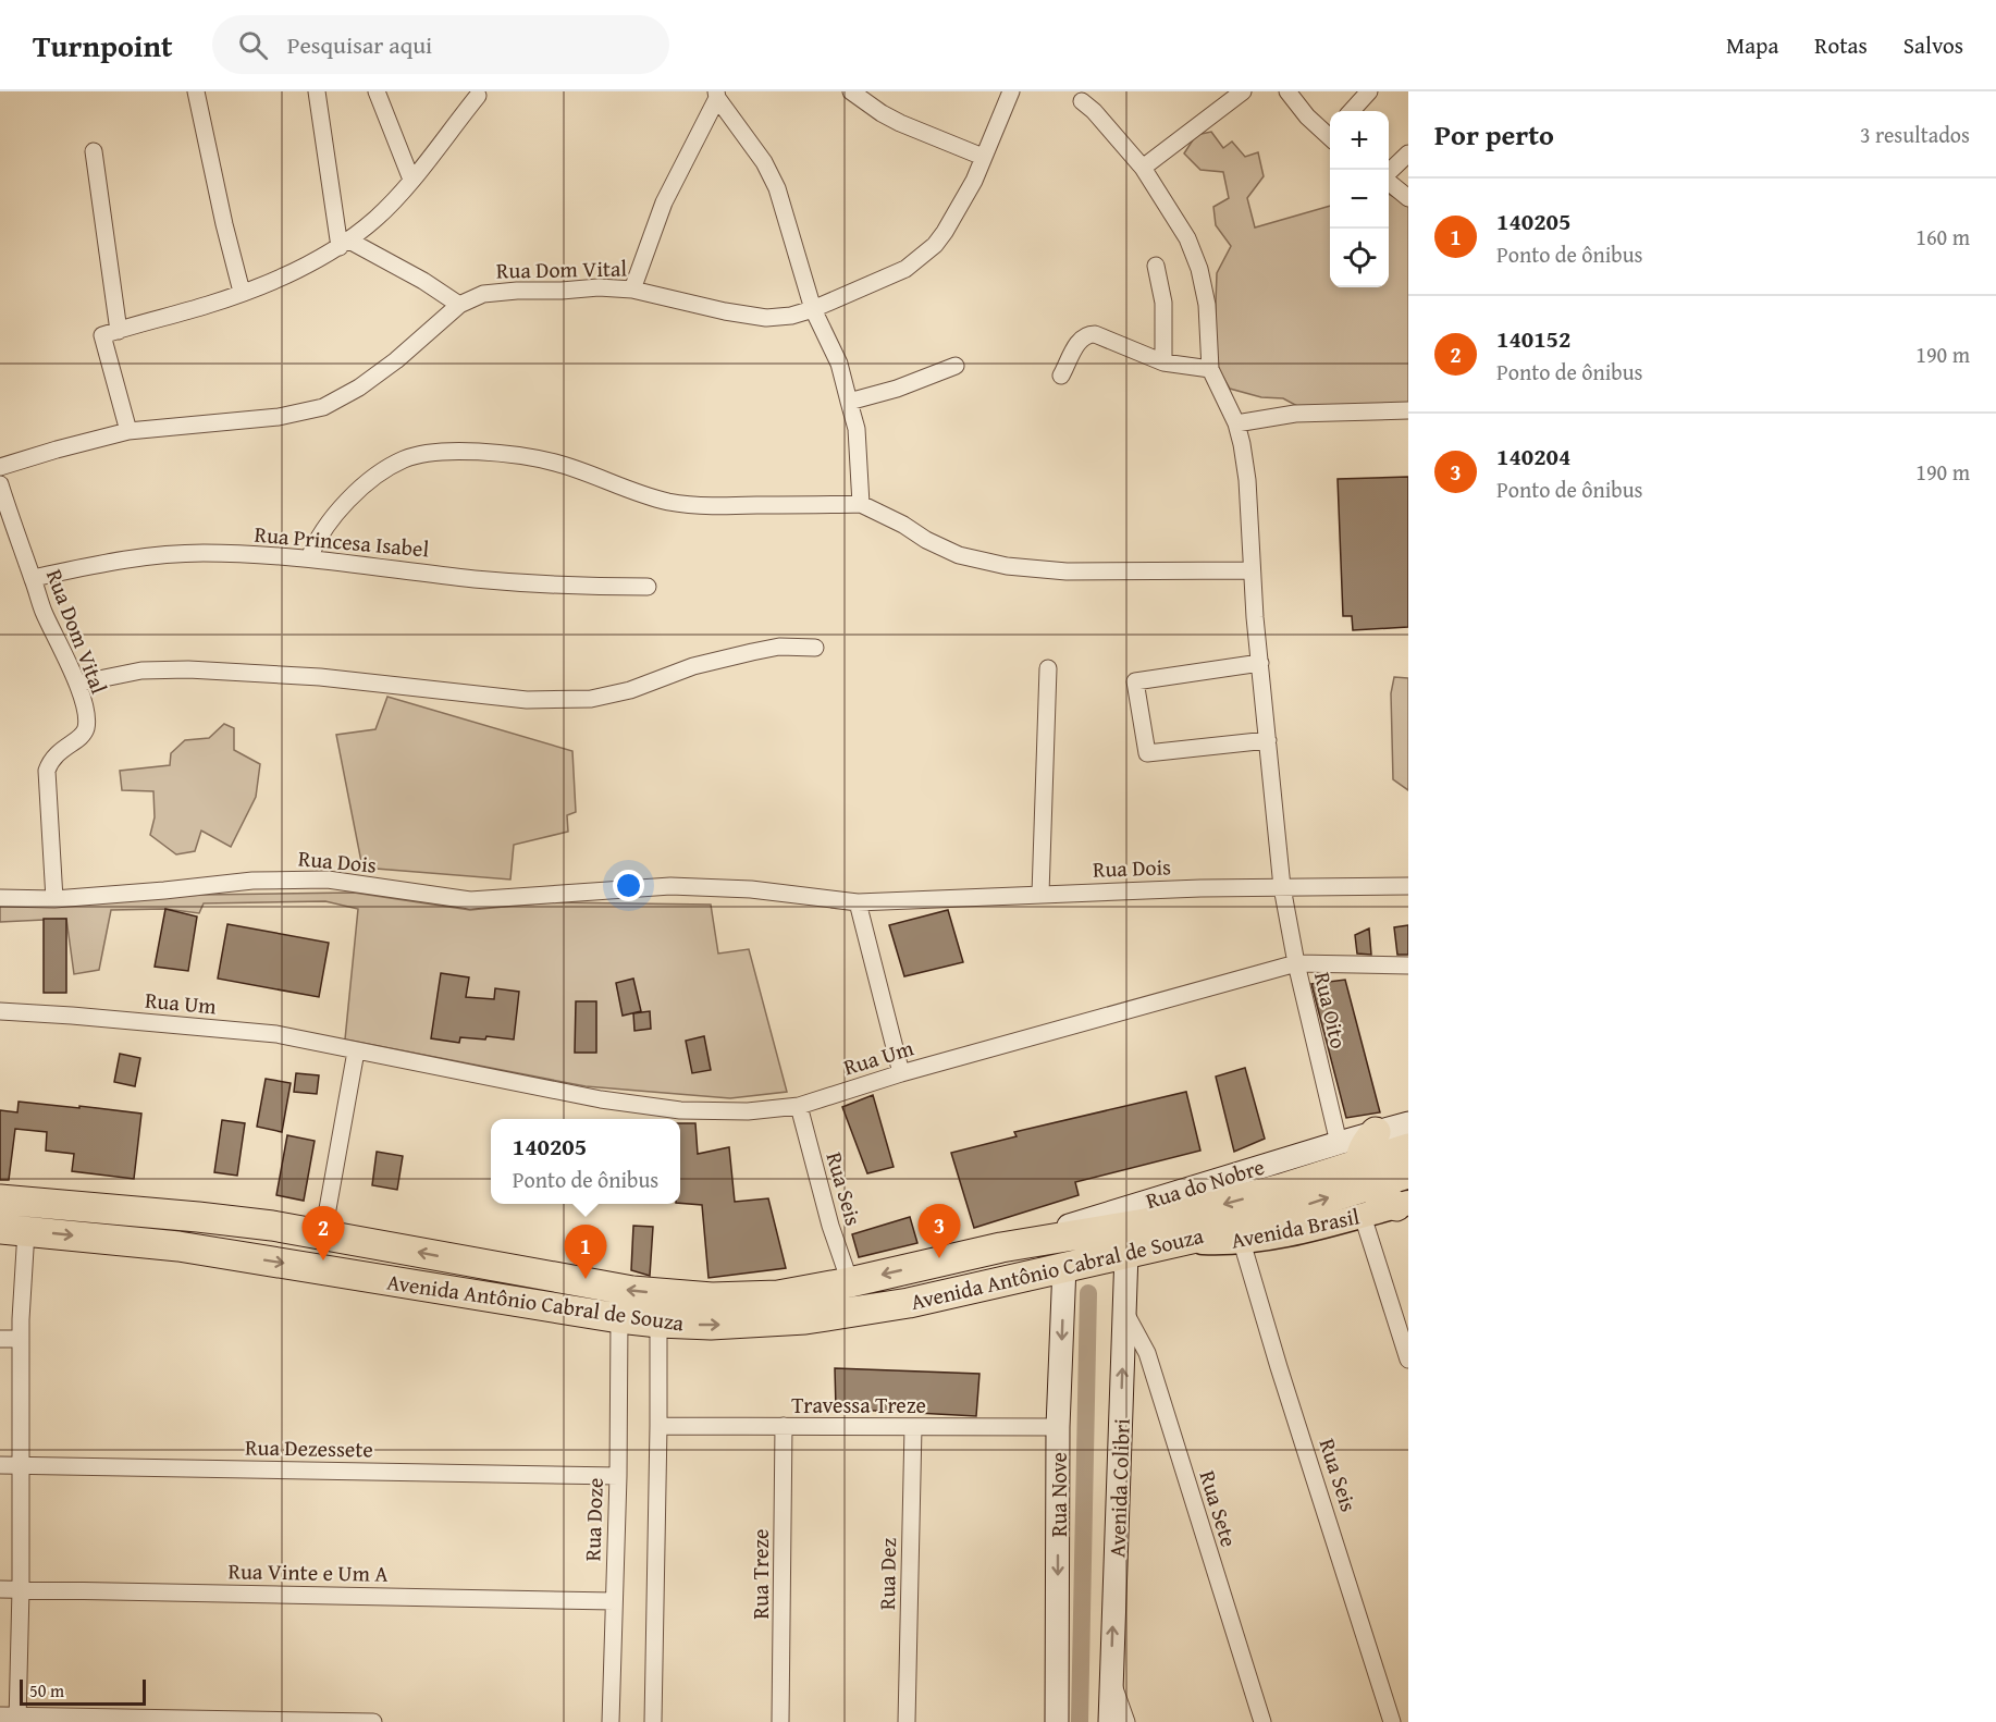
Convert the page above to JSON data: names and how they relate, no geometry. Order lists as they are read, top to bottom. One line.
{"streets":{"highway":["Avenida Antônio Cabral de Souza"],"main road":["Avenida Brasil"],"street":["Rua Dom Vital","Rua Princesa Isabel","Rua Dois","Rua Um","Rua Oito","Rua do Nobre","Rua Seis","Travessa Treze","Rua Dezessete","Avenida Colibri","Rua Nove","Rua Sete","Rua Doze","Rua Vinte e Um A","Rua Treze","Rua Dez"]},"crossings":[["Rua Dom Vital","Rua Princesa Isabel"],["Rua Dom Vital","Rua Dois"],["Rua Dois","Rua Oito"],["Rua Um","Rua Oito"],["Rua Um","Rua Seis"],["Rua Oito","Rua do Nobre"],["Rua do Nobre","Avenida Antônio Cabral de Souza"],["Rua Seis","Avenida Brasil"],["Rua Seis","Avenida Antônio Cabral de Souza"],["Avenida Brasil","Avenida Antônio Cabral de Souza"],["Avenida Antônio Cabral de Souza","Avenida Colibri"],["Avenida Antônio Cabral de Souza","Rua Nove"],["Avenida Antônio Cabral de Souza","Rua Doze"],["Travessa Treze","Rua Nove"],["Travessa Treze","Rua Treze"],["Travessa Treze","Rua Dez"],["Rua Dezessete","Rua Doze"],["Avenida Colibri","Rua Sete"],["Rua Doze","Rua Vinte e Um A"]],"one_way":["Avenida Colibri","Rua Nove"],"scale_bar":"50 m","page":{"header":"Turnpoint","search":"Pesquisar aqui","nav":["Mapa","Rotas","Salvos"],"heading":["Por perto","3 resultados"],"map_buttons":["+","−"],"list":[{"mark":"1","name":"140205","note":"Ponto de ônibus","value":"160 m"},{"mark":"2","name":"140152","note":"Ponto de ônibus","value":"190 m"},{"mark":"3","name":"140204","note":"Ponto de ônibus","value":"190 m"}],"popup":["140205","Ponto de ônibus"],"pins":["3","2","1"],"scale":"50 m"}}
